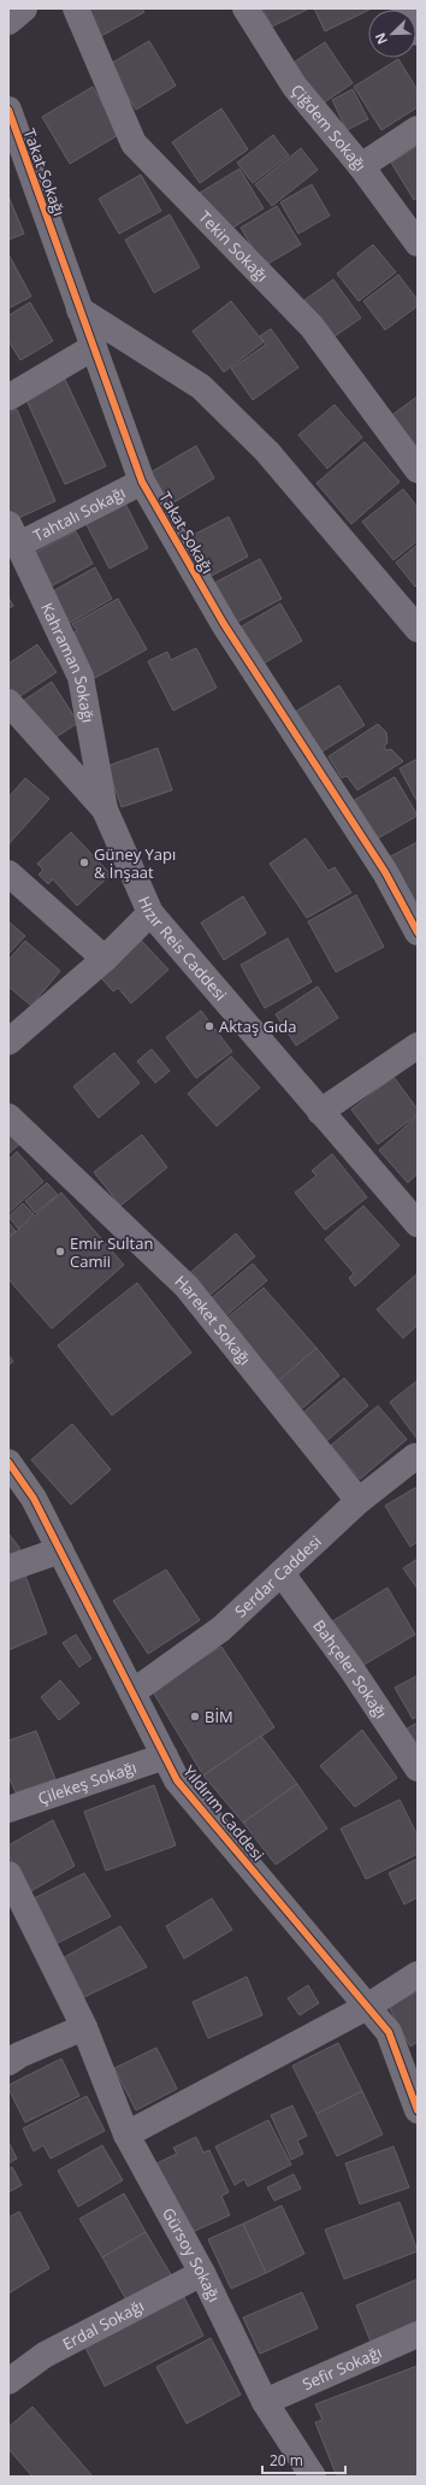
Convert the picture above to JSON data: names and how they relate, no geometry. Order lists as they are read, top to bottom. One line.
{"streets":{"street":["Çiğdem Sokağı","Takat Sokağı","Tekin Sokağı","Tahtalı Sokağı","Kahraman Sokağı","Hızır Reis Caddesi","Hareket Sokağı","Serdar Caddesi","Bahçeler Sokağı","Çilekeş Sokağı","Yıldırım Caddesi","Gürsoy Sokağı","Erdal Sokağı","Sefir Sokağı"]},"crossings":[["Takat Sokağı","Tahtalı Sokağı"],["Tahtalı Sokağı","Kahraman Sokağı"],["Kahraman Sokağı","Hızır Reis Caddesi"],["Hareket Sokağı","Serdar Caddesi"],["Serdar Caddesi","Bahçeler Sokağı"],["Serdar Caddesi","Yıldırım Caddesi"],["Çilekeş Sokağı","Yıldırım Caddesi"],["Gürsoy Sokağı","Erdal Sokağı"],["Gürsoy Sokağı","Sefir Sokağı"]],"places":["Güney Yapı & İnşaat","Aktaş Gıda","Emir Sultan Camii","BİM"],"scale_bar":"20 m","north":"bottom left"}
